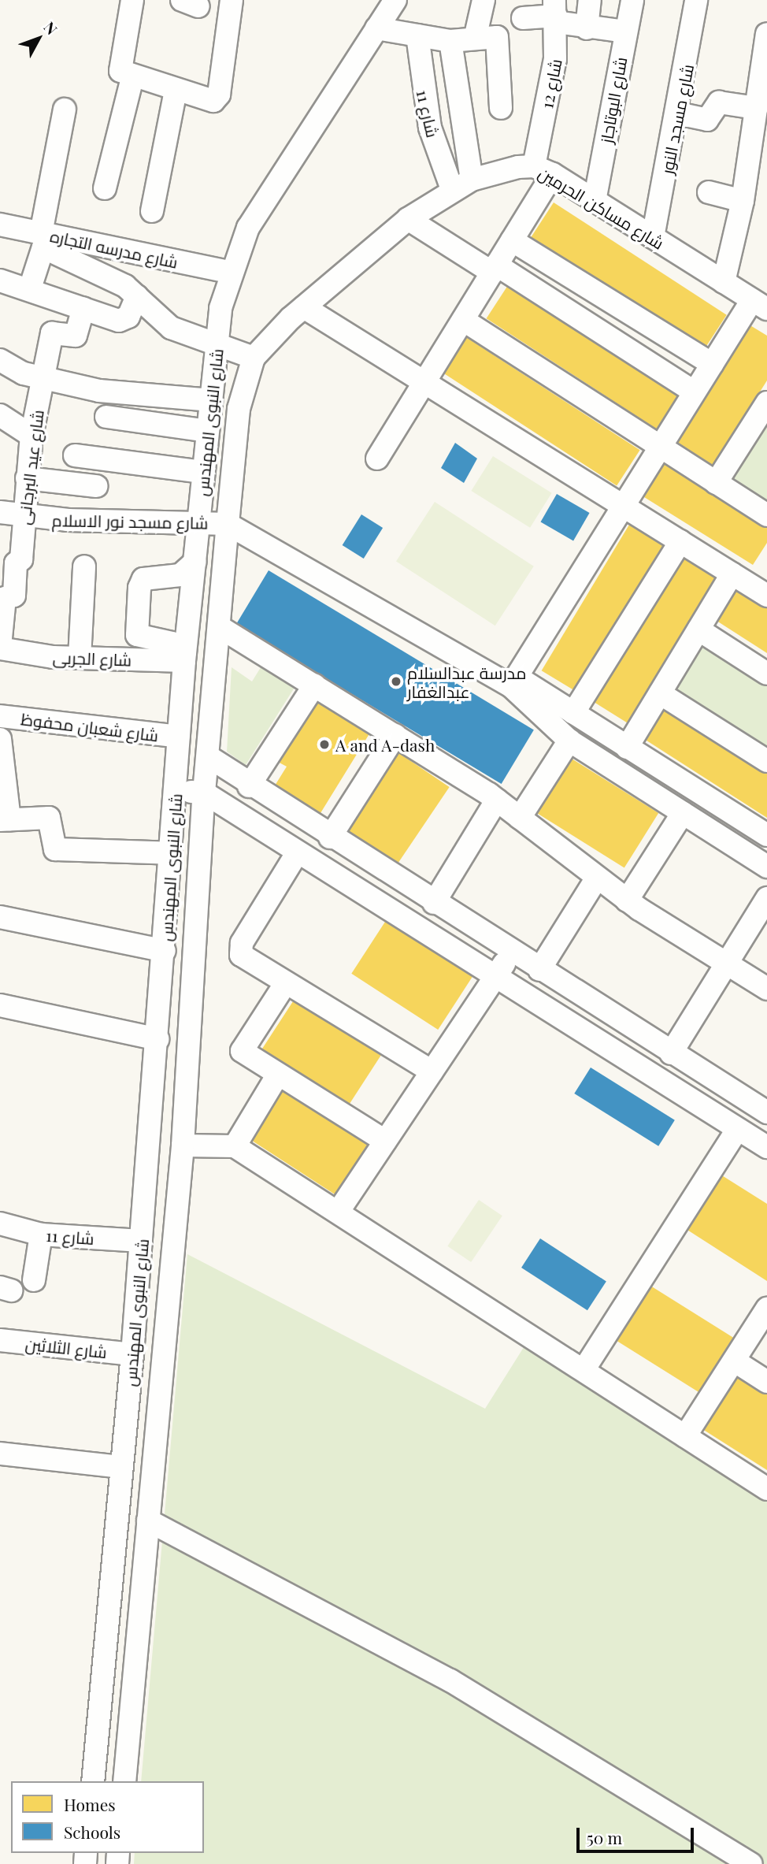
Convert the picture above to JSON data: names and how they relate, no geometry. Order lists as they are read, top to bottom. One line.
{"streets":{"street":["شارع 12","شارع البوتاجاز","شارع 11","شارع مسجد النور","شارع مساكن الحرمين","شارع مدرسه التجاره","شارع النبوى المهندس","شارع عيد البرجانى","شارع مسجد نور الاسلام","شارع الجربى","شارع شعبان محفوظ","شارع الثلاثين"]},"crossings":[["شارع 12","شارع مساكن الحرمين"],["شارع البوتاجاز","شارع مساكن الحرمين"],["شارع 11","شارع مساكن الحرمين"],["شارع 11","شارع النبوى المهندس"],["شارع مسجد النور","شارع مساكن الحرمين"],["شارع مساكن الحرمين","شارع النبوى المهندس"],["شارع مدرسه التجاره","شارع النبوى المهندس"],["شارع النبوى المهندس","شارع مسجد نور الاسلام"],["شارع النبوى المهندس","شارع الجربى"],["شارع النبوى المهندس","شارع شعبان محفوظ"],["شارع النبوى المهندس","شارع الثلاثين"],["شارع عيد البرجانى","شارع مسجد نور الاسلام"],["شارع عيد البرجانى","شارع الجربى"]],"places":["مدرسة عبدالسلام عبدالغفار","A and A-dash"],"legend":["Homes","Schools"],"scale_bar":"50 m","north":"top right"}
